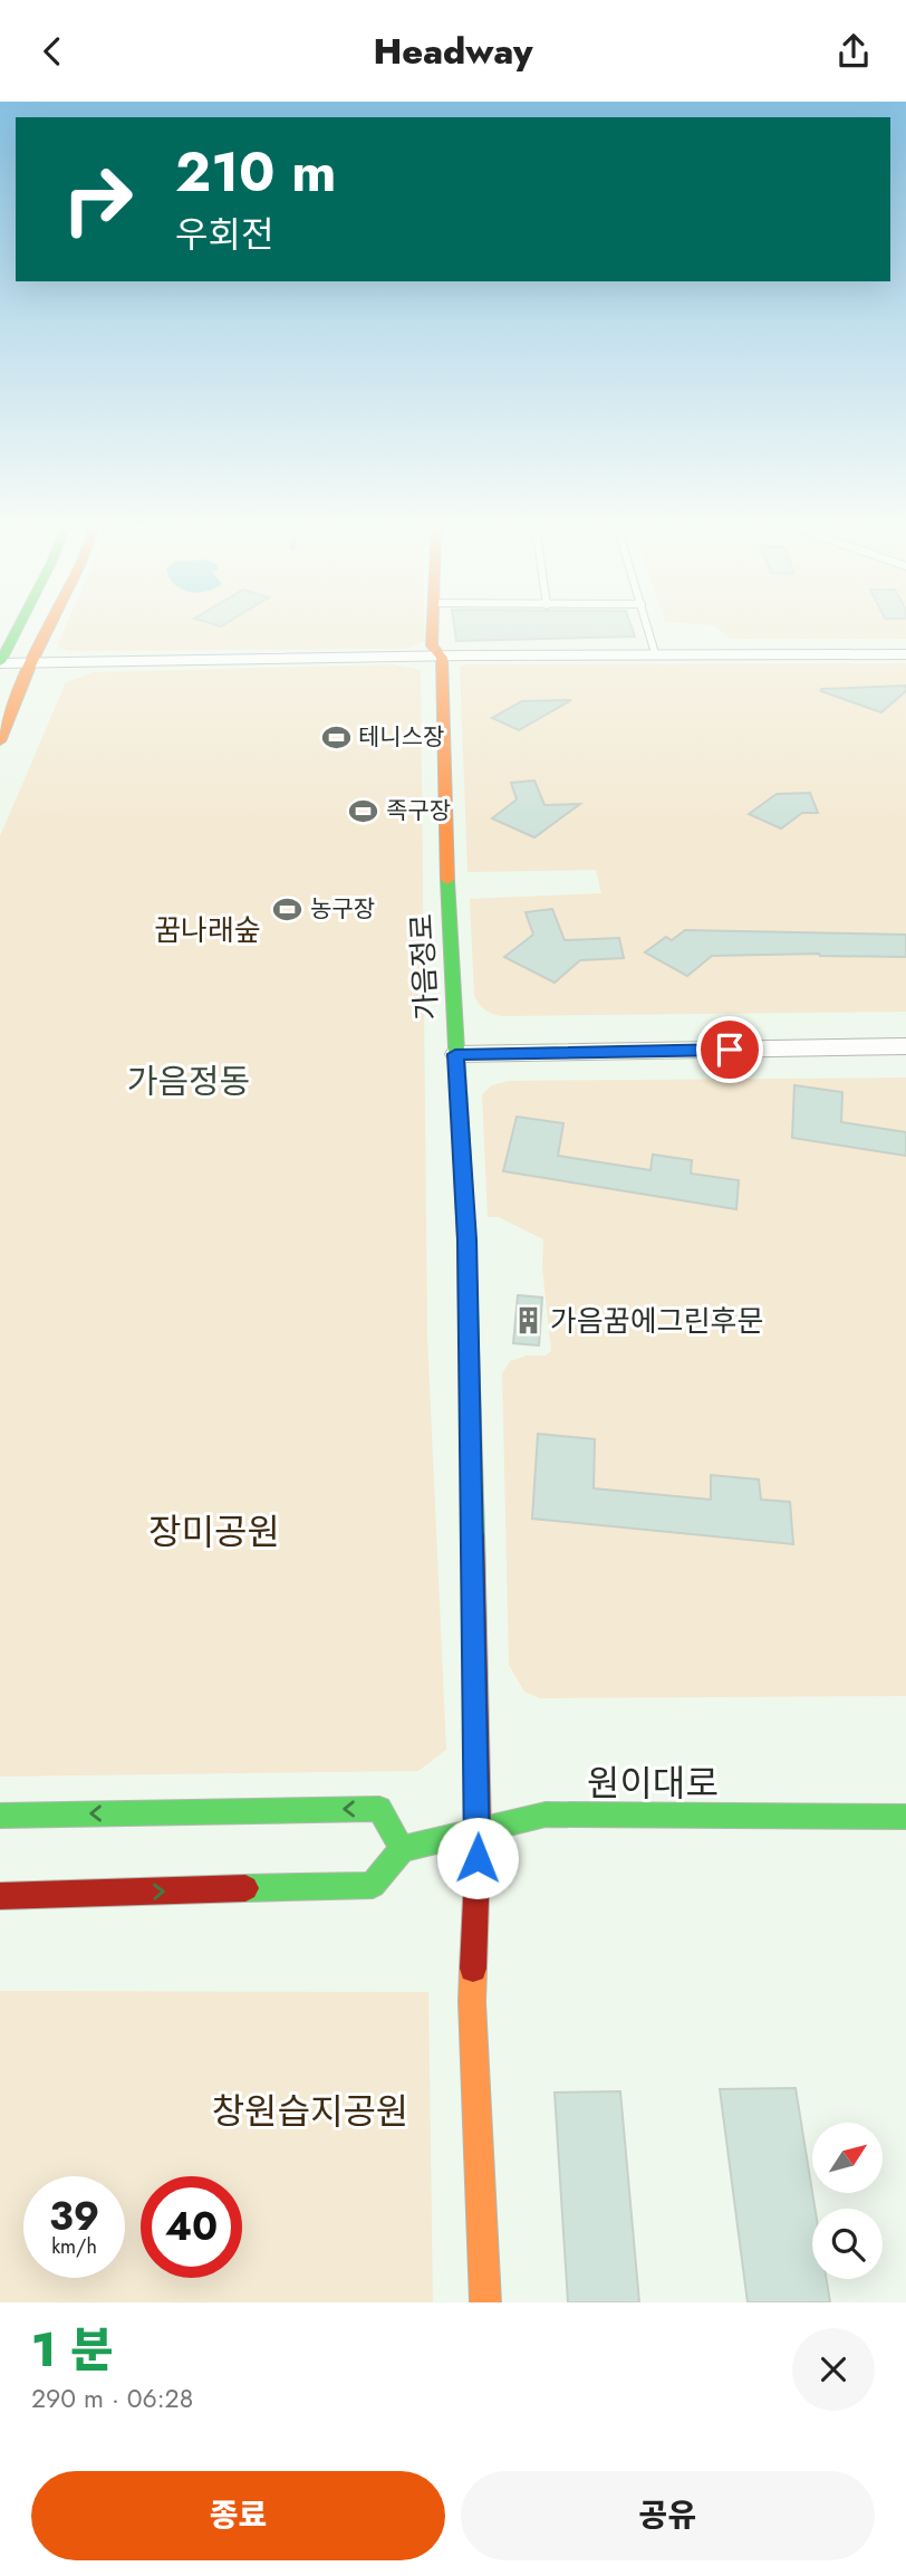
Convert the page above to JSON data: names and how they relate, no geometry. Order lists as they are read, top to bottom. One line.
{"streets":{"street":["가음정로","원이대로"]},"crossings":[["가음정로","원이대로"]],"districts":["가음정동"],"parks":["꿈나래숲","장미공원","창원습지공원"],"places":{"sports":["테니스장","족구장","농구장"],"building":["가음꿈에그린후문"]},"north":"top right","page":{"header":"Headway","turn":["210 m","우회전"],"speed":"39 km/h","limit":"40","heading":["1 분","290 m · 06:28"],"buttons":["종료","공유"]}}
